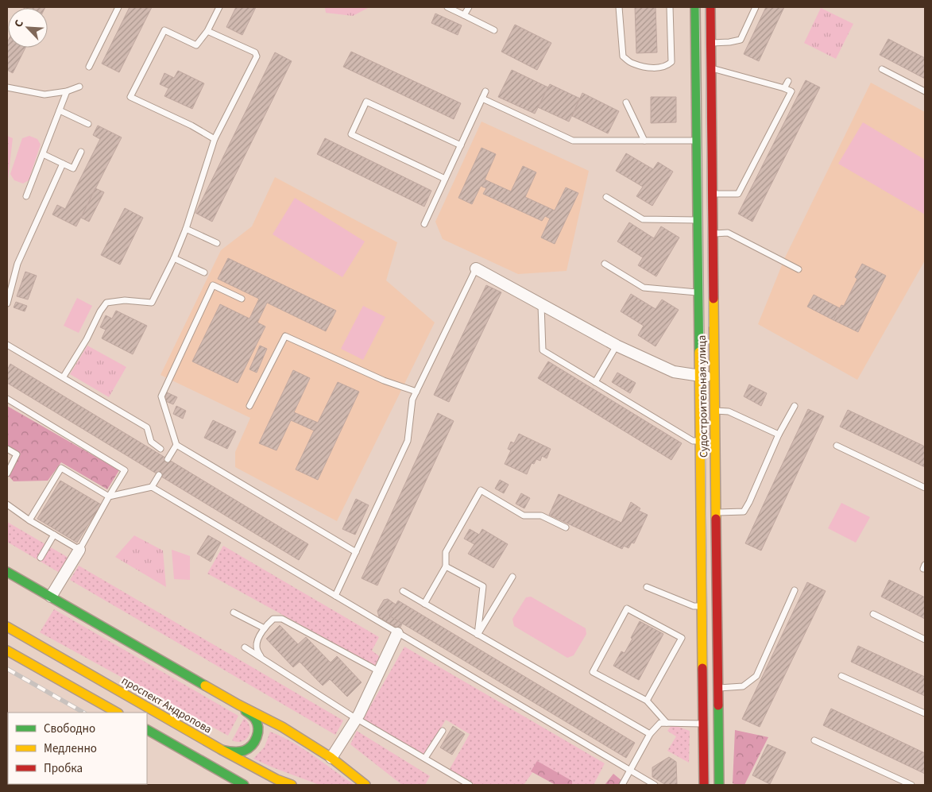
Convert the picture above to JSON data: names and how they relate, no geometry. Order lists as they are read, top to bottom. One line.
{"streets":{"street":["Судостроительная улица","проспект Андропова"]},"legend":["Свободно","Медленно","Пробка"],"north":"top left"}
